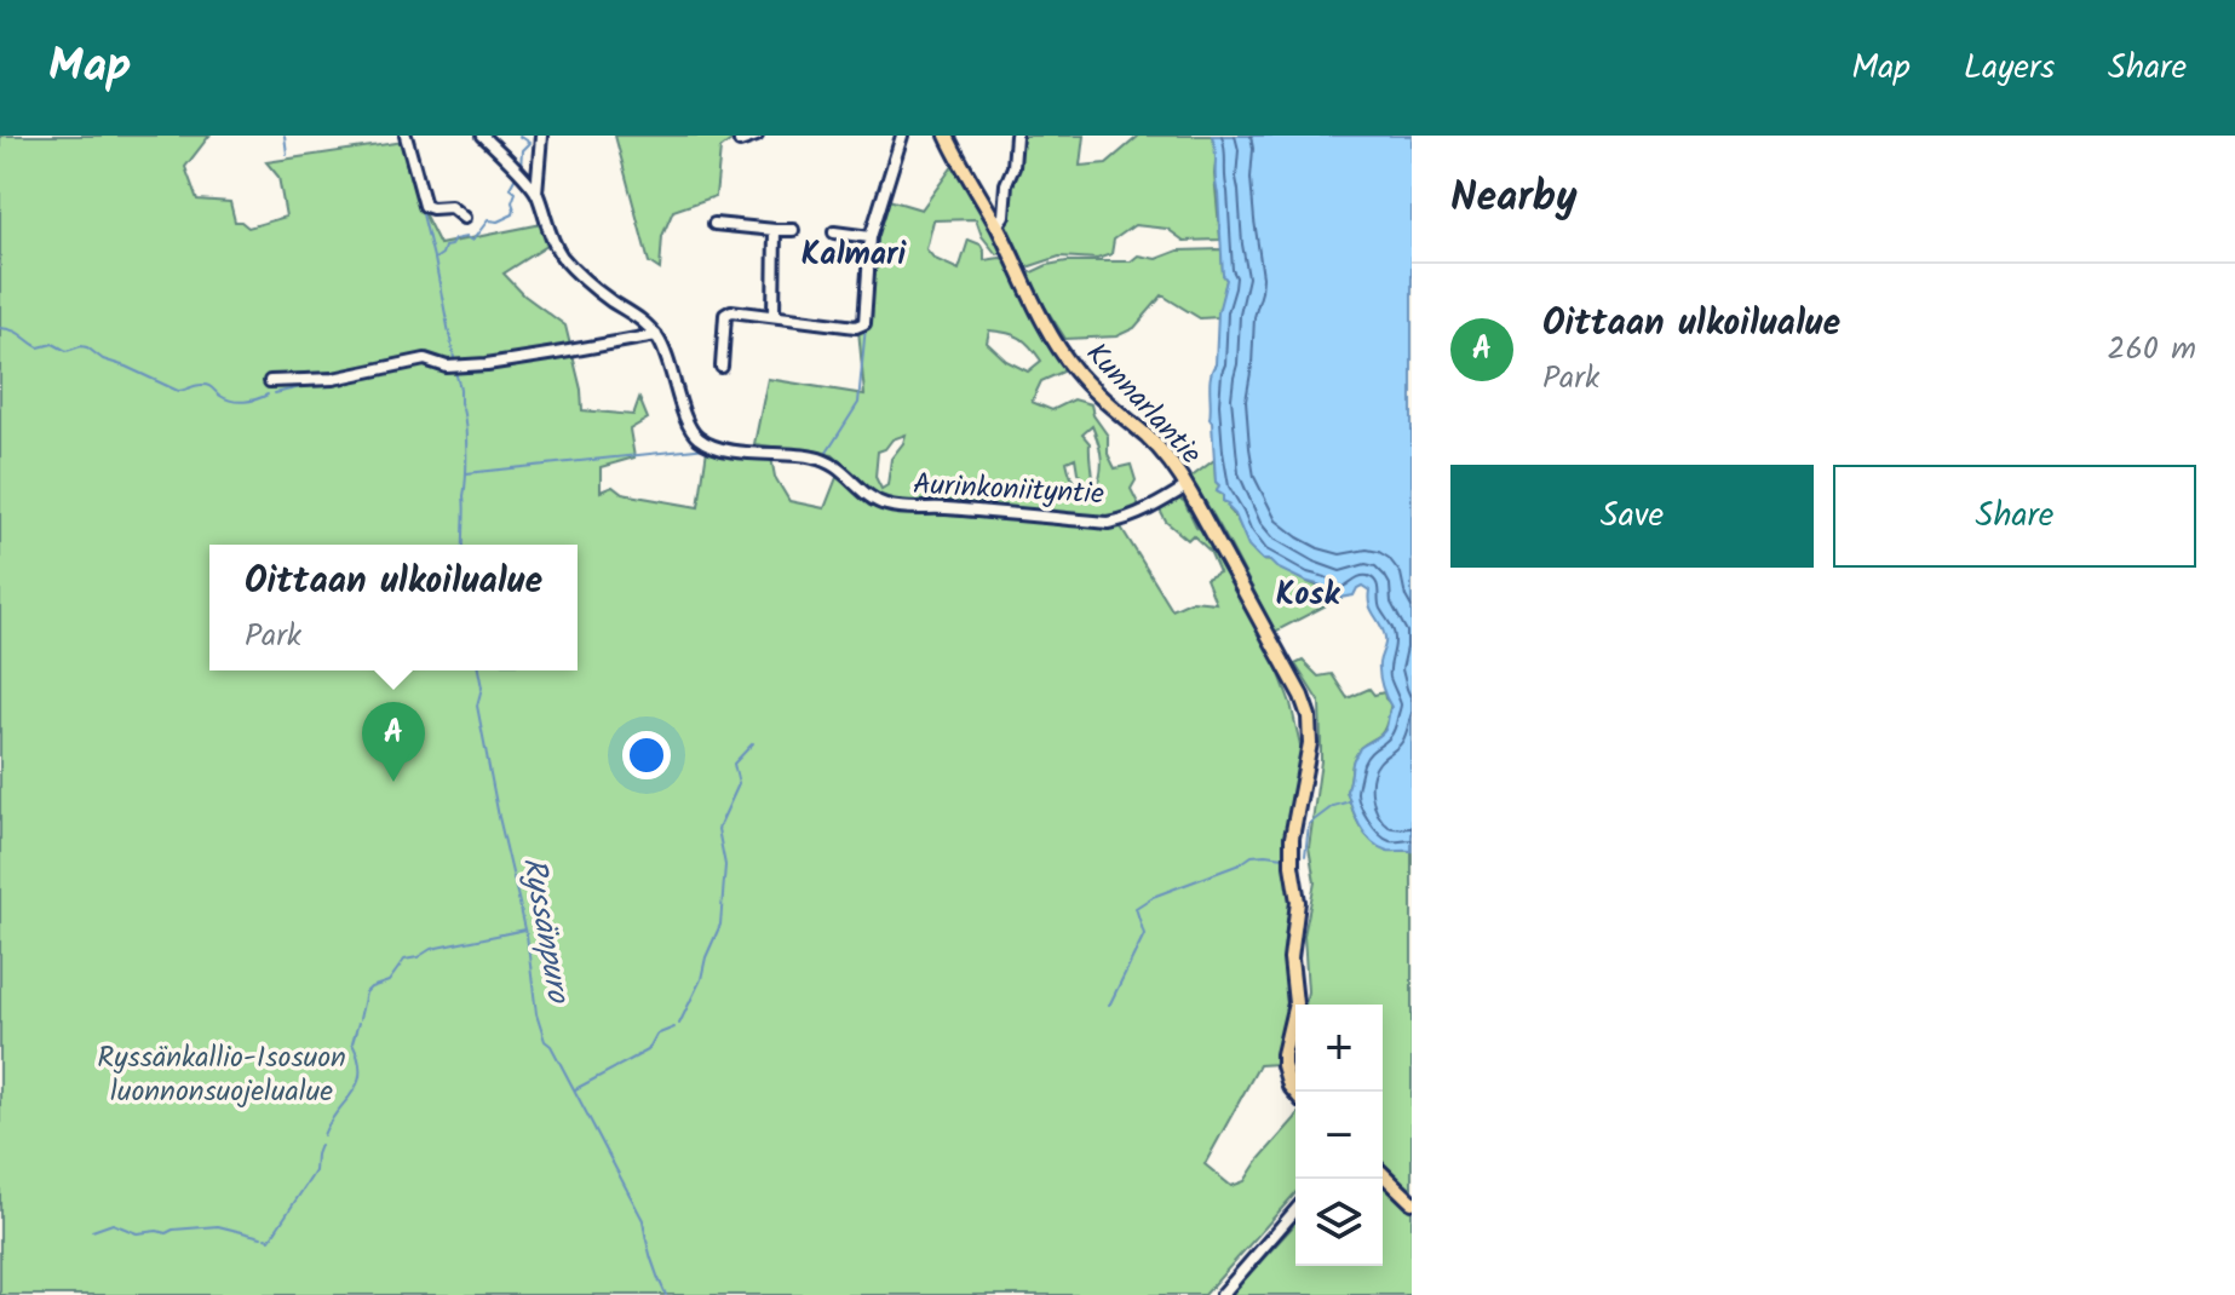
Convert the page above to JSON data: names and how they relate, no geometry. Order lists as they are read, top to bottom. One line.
{"streets":{"main road":["Kunnarlantie"],"street":["Aurinkoniityntie"]},"crossings":[["Kunnarlantie","Aurinkoniityntie"]],"districts":["Kalmari","Kosk"],"water":["Ryssänpuro"],"parks":["Ryssänkallio-Isosuon luonnonsuojelualue"],"page":{"header":"Map","nav":["Map","Layers","Share"],"heading":"Nearby","list":[{"mark":"A","name":"Oittaan ulkoilualue","note":"Park","value":"260 m"}],"buttons":["Save","Share"],"popup":["Oittaan ulkoilualue","Park"],"pins":"A","map_buttons":["+","−"]}}
